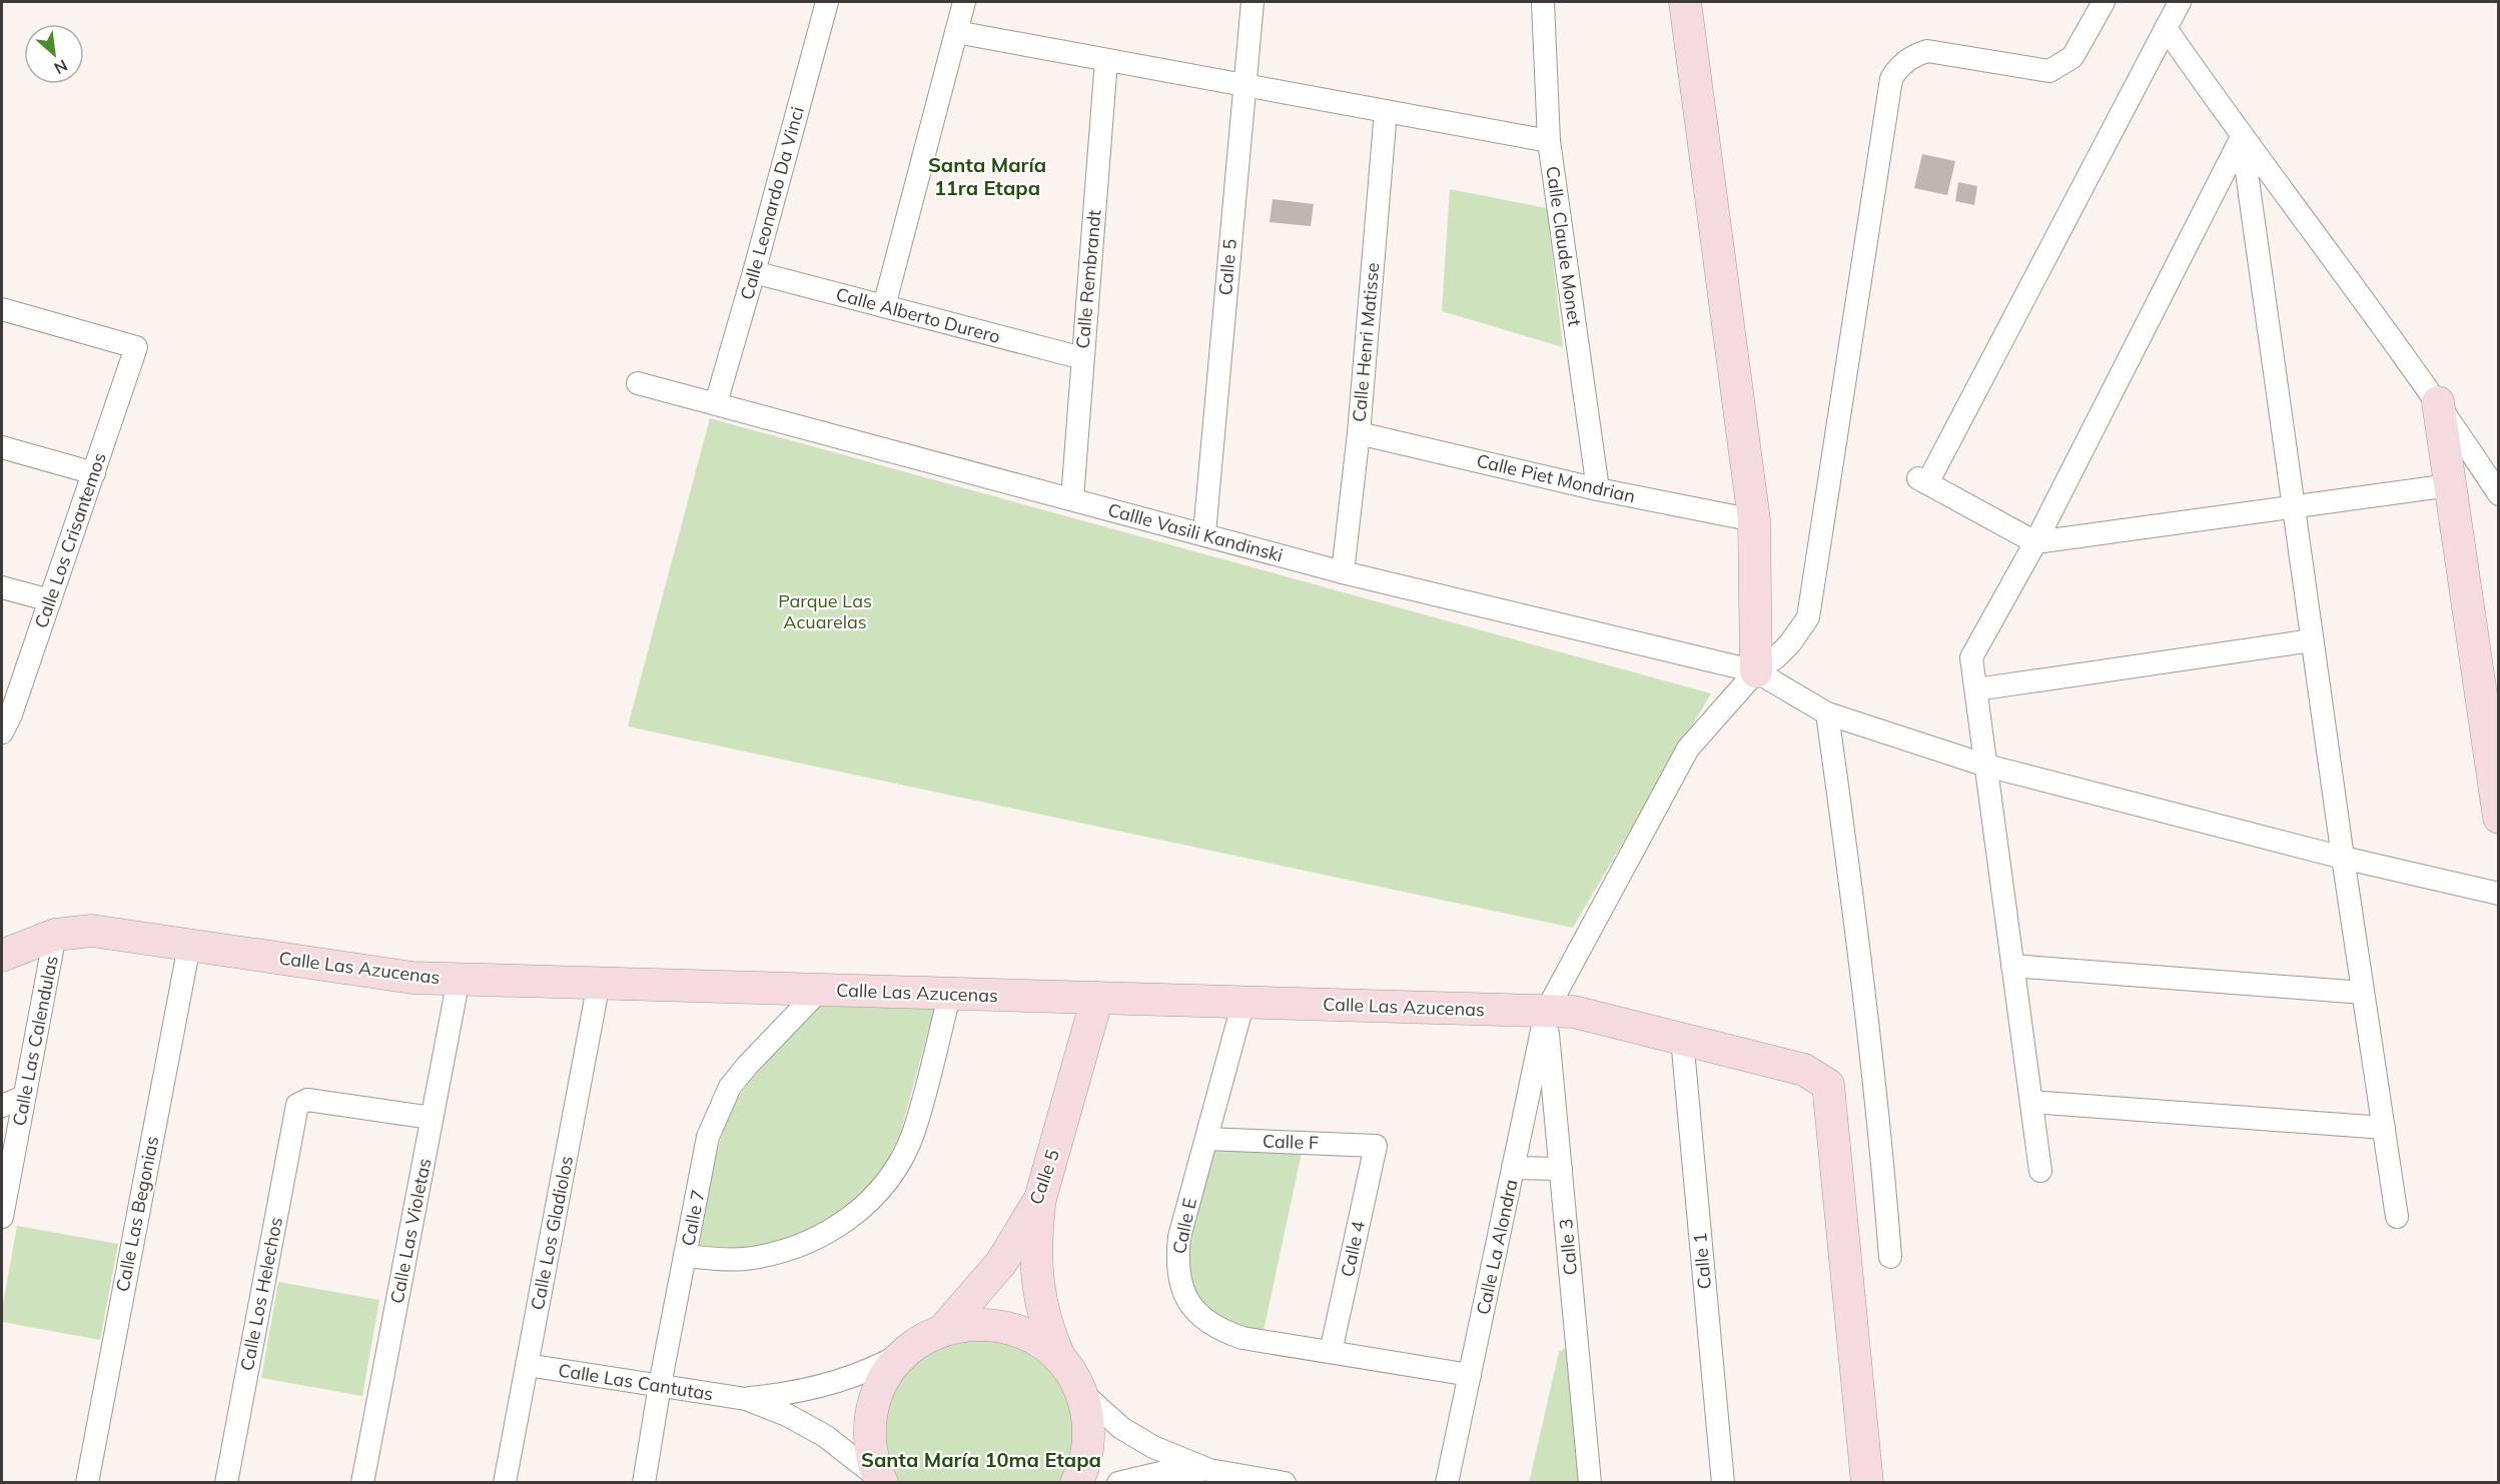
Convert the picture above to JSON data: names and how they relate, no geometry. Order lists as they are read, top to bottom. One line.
{"streets":{"street":["Calle Leonardo Da Vinci","Calle Claude Monet","Calle 5","Calle Rembrandt","Calle Alberto Durero","Calle Henri Matisse","Calle Piet Mondrian","Callle Vasili Kandinski","Calle Los Crisantemos","Calle Las Azucenas","Calle Las Calendulas","Calle F","Calle Las Begonias","Calle 7","Calle E","Calle Las Violetas","Calle Los Gladiolos","Calle La Alondra","Calle 3","Calle 4","Calle 1","Calle Los Helechos","Calle Las Cantutas"]},"crossings":[["Calle Leonardo Da Vinci","Calle Alberto Durero"],["Calle Leonardo Da Vinci","Callle Vasili Kandinski"],["Calle Claude Monet","Calle Piet Mondrian"],["Calle 5","Callle Vasili Kandinski"],["Calle 5","Calle Las Azucenas"],["Calle Rembrandt","Calle Alberto Durero"],["Calle Rembrandt","Callle Vasili Kandinski"],["Calle Henri Matisse","Calle Piet Mondrian"],["Calle Henri Matisse","Callle Vasili Kandinski"],["Callle Vasili Kandinski","Calle La Alondra"],["Calle Las Azucenas","Calle Las Calendulas"],["Calle Las Azucenas","Calle Las Begonias"],["Calle Las Azucenas","Calle 7"],["Calle Las Azucenas","Calle E"],["Calle Las Azucenas","Calle Las Violetas"],["Calle Las Azucenas","Calle Los Gladiolos"],["Calle Las Azucenas","Calle La Alondra"],["Calle Las Azucenas","Calle 3"],["Calle Las Azucenas","Calle 1"],["Calle F","Calle E"],["Calle F","Calle 4"],["Calle 7","Calle Las Cantutas"],["Calle E","Calle La Alondra"],["Calle E","Calle 4"],["Calle Las Violetas","Calle Los Helechos"],["Calle Los Gladiolos","Calle Las Cantutas"],["Calle La Alondra","Calle 3"]],"districts":["Santa María 11ra Etapa","Santa María 10ma Etapa"],"parks":["Parque Las Acuarelas"],"north":"bottom right"}
